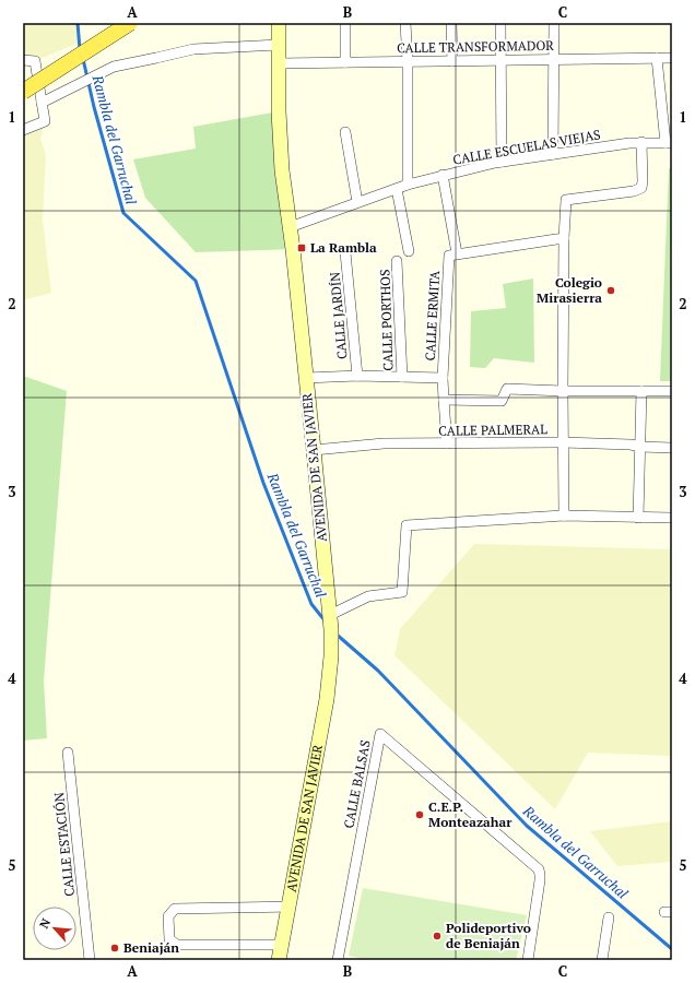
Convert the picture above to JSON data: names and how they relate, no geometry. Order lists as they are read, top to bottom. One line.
{"streets":{"main road":["AVENIDA DE SAN JAVIER"],"street":["CALLE TRANSFORMADOR","CALLE ESCUELAS VIEJAS","CALLE JARDÍN","CALLE ERMITA","CALLE PORTHOS","CALLE PALMERAL","CALLE BALSAS","CALLE ESTACIÓN"]},"crossings":[["CALLE TRANSFORMADOR","AVENIDA DE SAN JAVIER"],["CALLE ESCUELAS VIEJAS","CALLE ERMITA"],["CALLE ESCUELAS VIEJAS","AVENIDA DE SAN JAVIER"],["CALLE ERMITA","CALLE PALMERAL"],["CALLE PALMERAL","AVENIDA DE SAN JAVIER"]],"water":["Rambla del Garruchal"],"places":{"transit":["La Rambla"],"other":["Colegio Mirasierra","C.E.P. Monteazahar","Polideportivo de Beniaján","Beniaján"]},"north":"top left","grid":{"columns":["A","B","C"],"rows":["1","2","3","4","5"]}}
